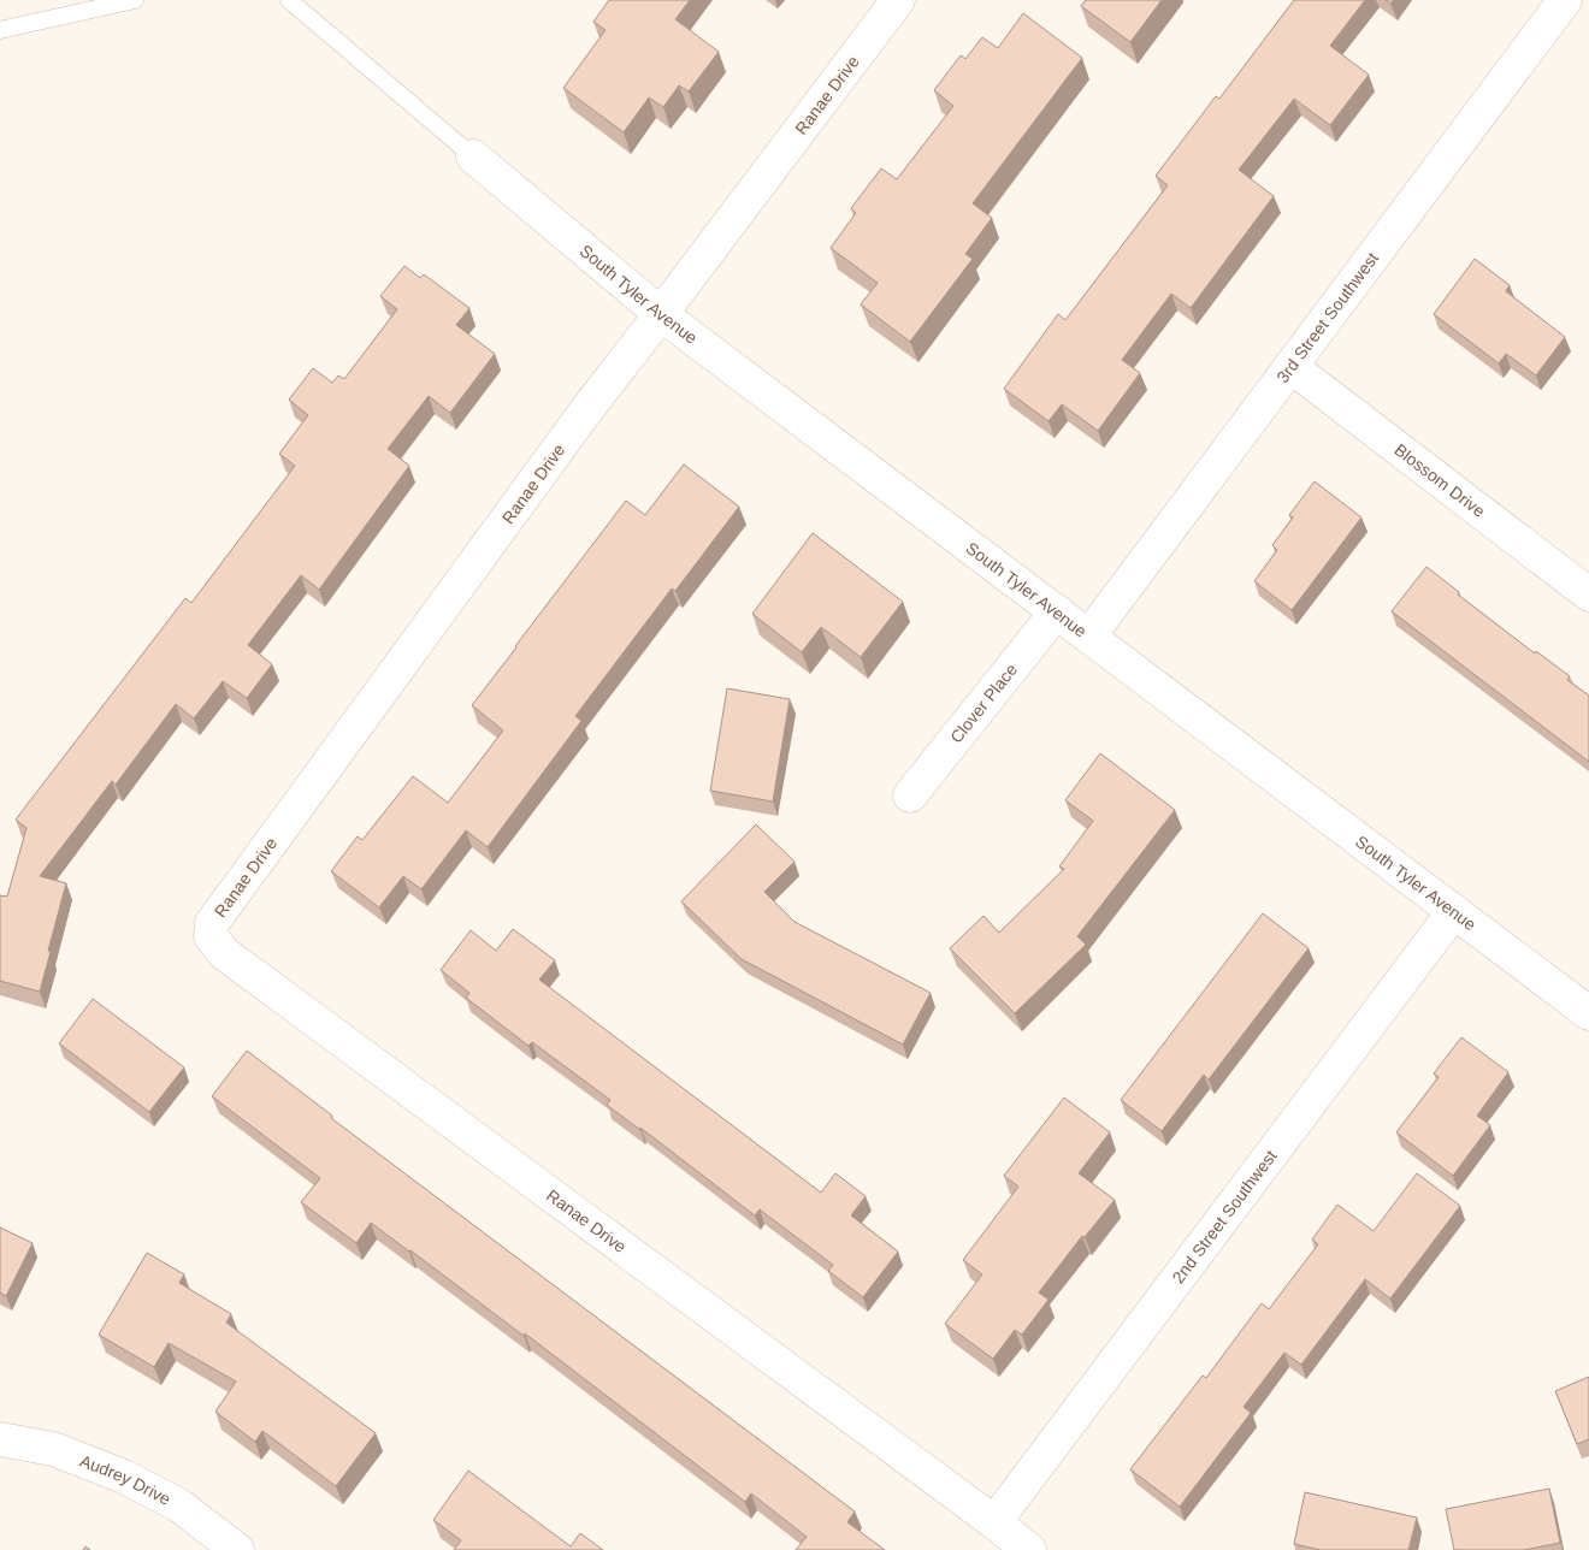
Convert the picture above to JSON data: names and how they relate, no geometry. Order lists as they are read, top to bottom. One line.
{"streets":{"street":["Ranae Drive","South Tyler Avenue","3rd Street Southwest","Blossom Drive","Clover Place","2nd Street Southwest","Audrey Drive"]},"crossings":[["Ranae Drive","South Tyler Avenue"],["Ranae Drive","2nd Street Southwest"],["South Tyler Avenue","3rd Street Southwest"],["South Tyler Avenue","Clover Place"],["South Tyler Avenue","2nd Street Southwest"],["3rd Street Southwest","Blossom Drive"]]}
